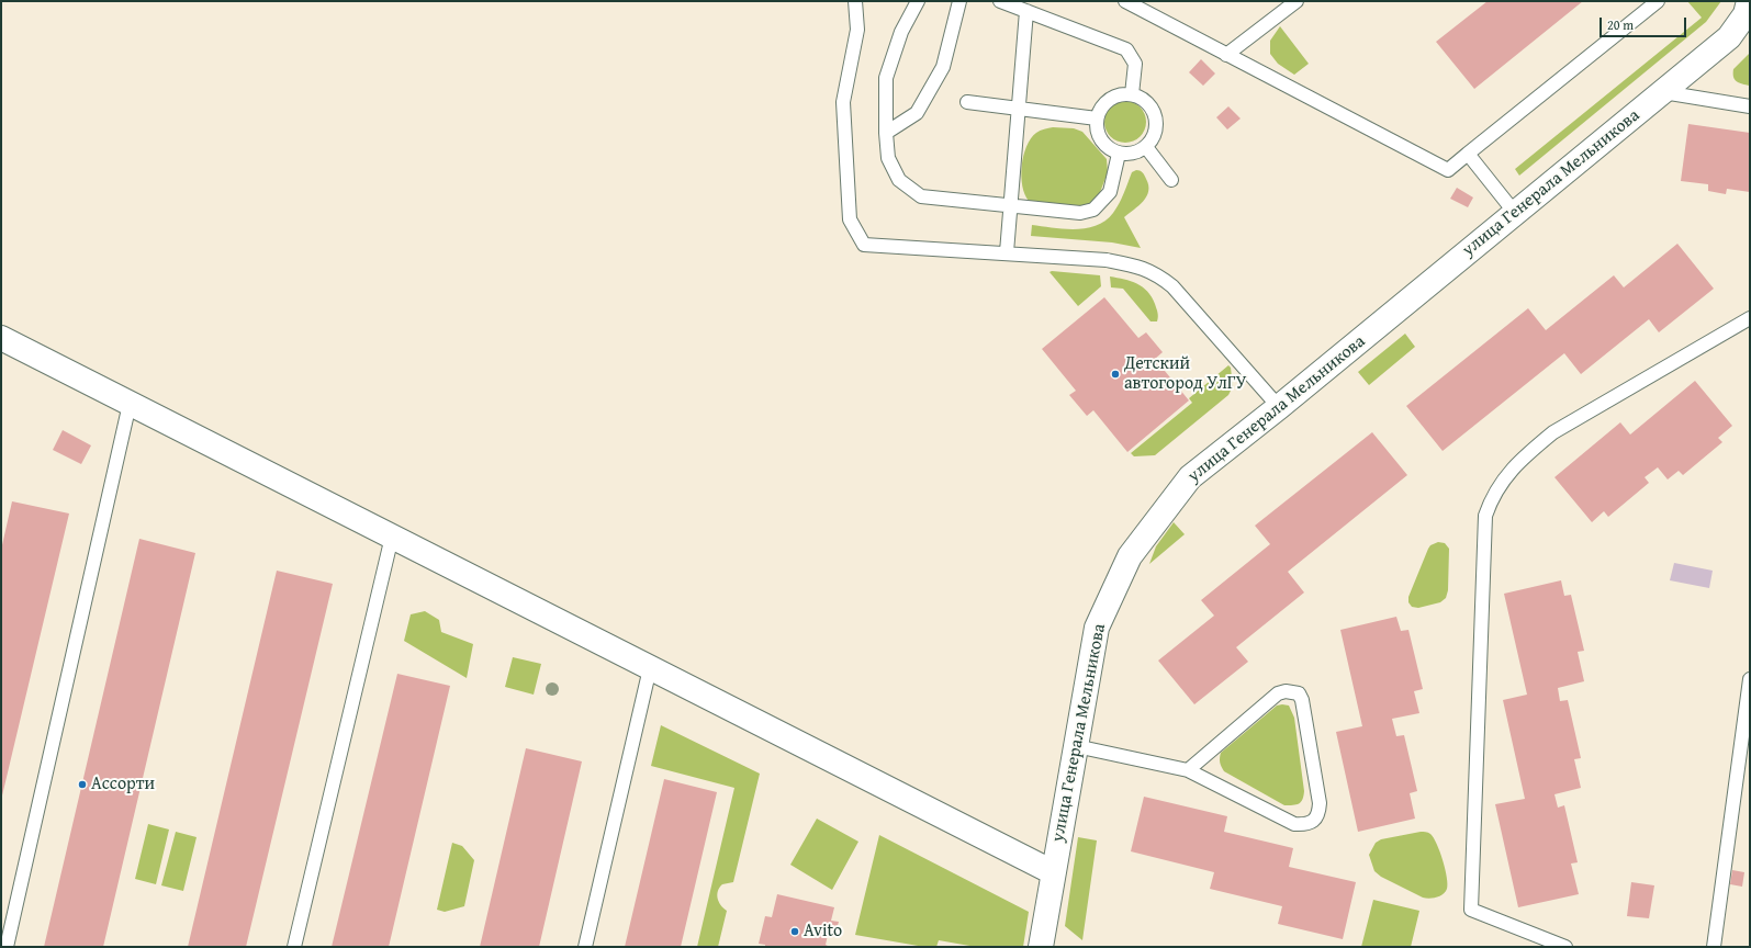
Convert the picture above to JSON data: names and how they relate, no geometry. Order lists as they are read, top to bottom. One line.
{"streets":{"street":["улица Генерала Мельникова"]},"places":["Детский автогород УлГУ","Ассорти","Avito"],"scale_bar":"20 m"}
